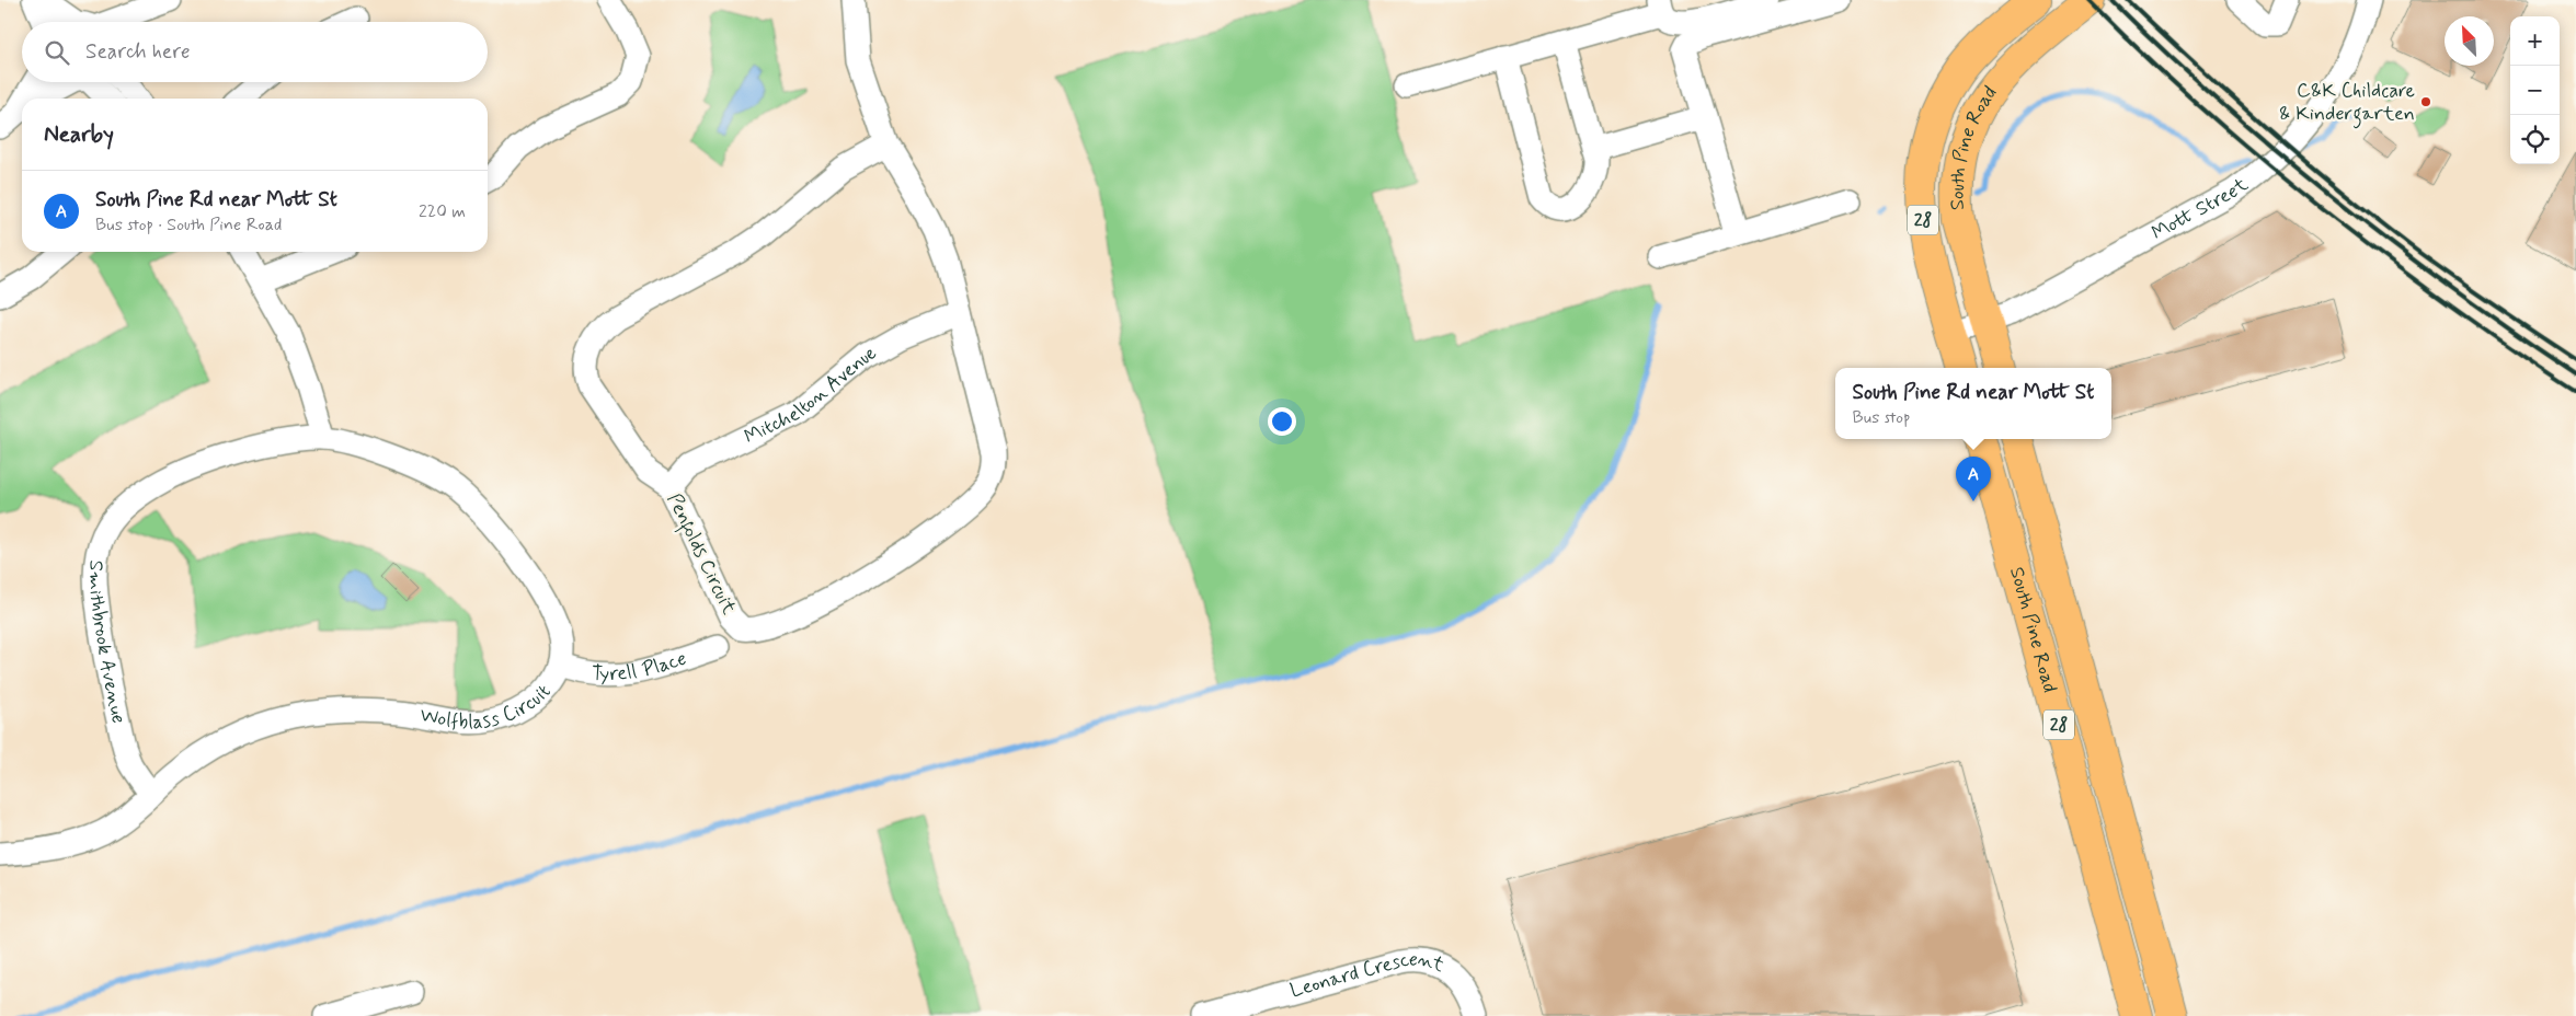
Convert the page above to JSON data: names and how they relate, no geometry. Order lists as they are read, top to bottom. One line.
{"streets":{"highway":["South Pine Road","28"],"street":["Mott Street","Mitchelton Avenue","Penfolds Circuit","Smithbrook Avenue","Tyrell Place","Wolfblass Circuit","Leonard Crescent"]},"crossings":[["South Pine Road","Mott Street"],["Mitchelton Avenue","Penfolds Circuit"],["Smithbrook Avenue","Wolfblass Circuit"],["Tyrell Place","Wolfblass Circuit"]],"places":["C&K Childcare & Kindergarten"],"north":"top left","page":{"map_buttons":["+","−"],"search":"Search here","heading":"Nearby","list":[{"mark":"A","name":"South Pine Rd near Mott St","note":"Bus stop · South Pine Road","value":"220 m"}],"popup":["South Pine Rd near Mott St","Bus stop"],"pins":"A"}}
